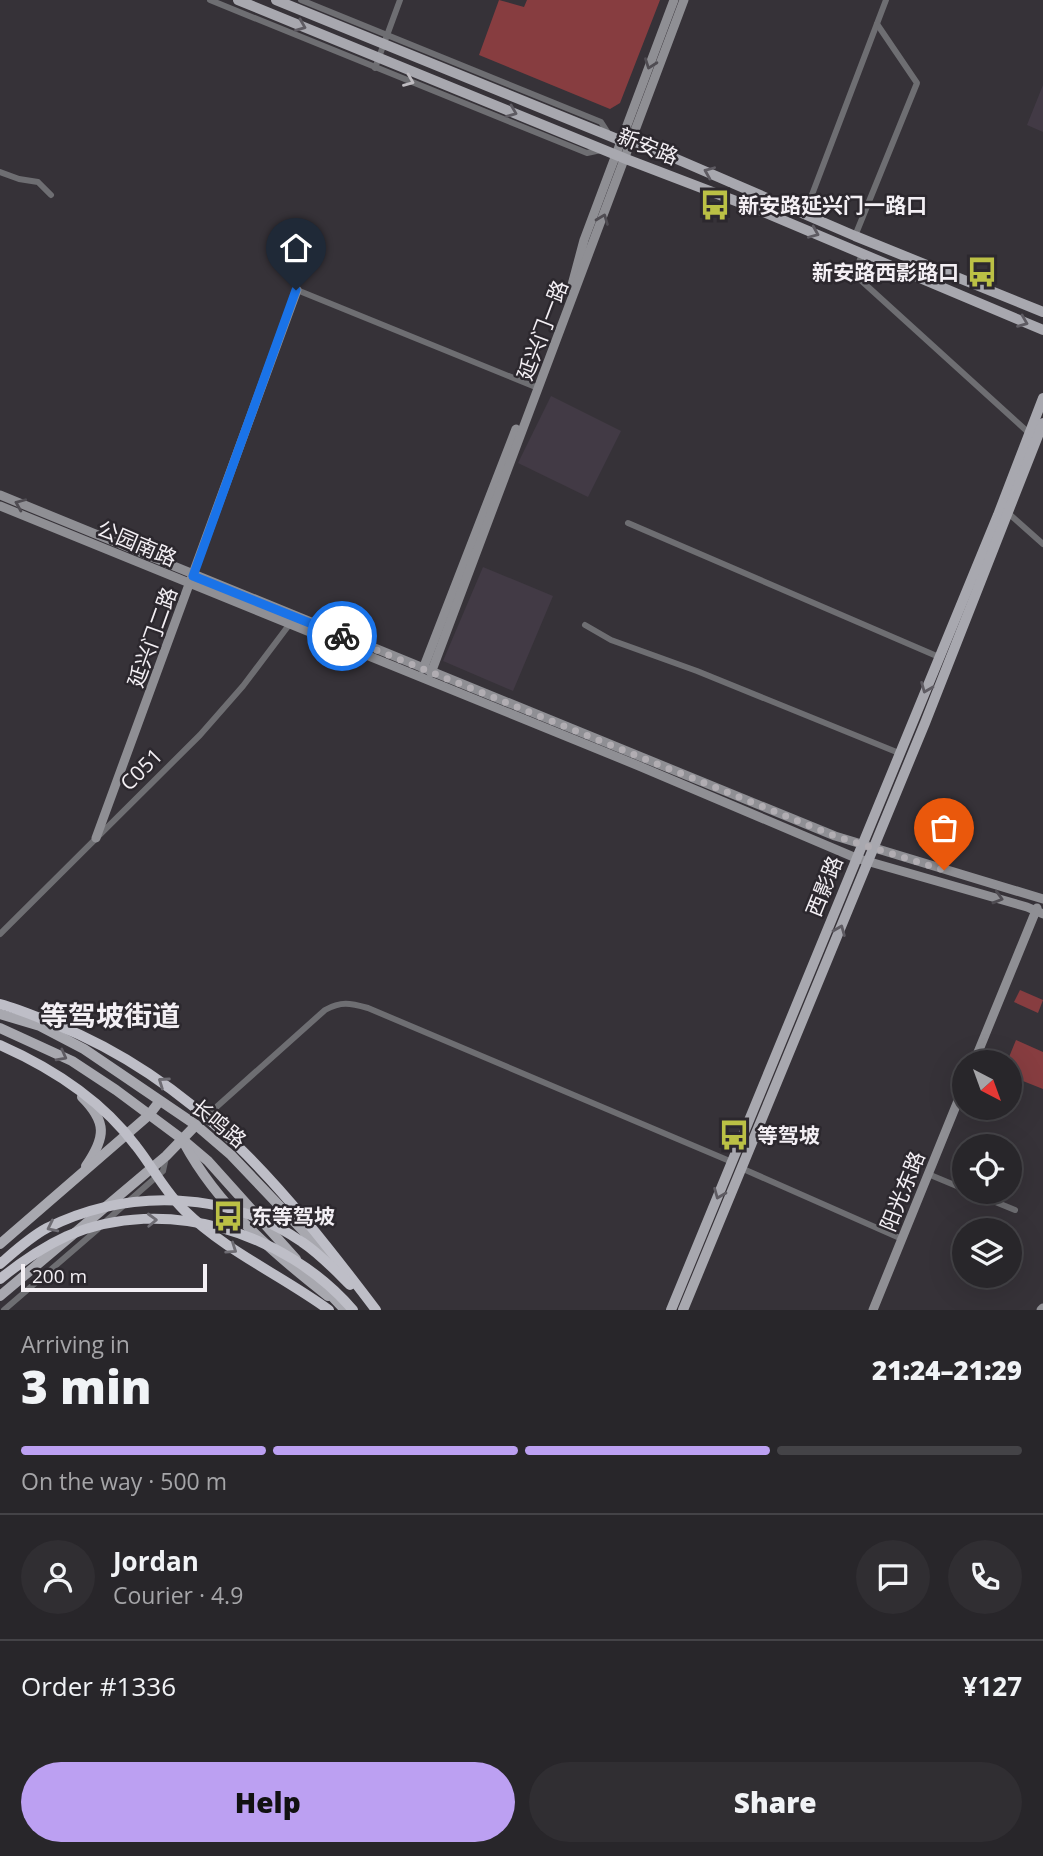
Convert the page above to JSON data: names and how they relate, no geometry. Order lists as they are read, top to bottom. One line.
{"streets":{"main road":["新安路","延兴门一路","公园南路","延兴门二路","西影路","长鸣路","阳光东路"],"street":["C051"]},"crossings":[["新安路","延兴门一路"],["延兴门一路","公园南路"],["公园南路","延兴门二路"],["公园南路","C051"],["公园南路","西影路"],["延兴门二路","C051"]],"districts":["等驾坡街道"],"places":{"bus stop":["新安路延兴门一路口","新安路西影路口","等驾坡","东等驾坡"]},"scale_bar":"200 m","north":"bottom right","page":{"scale":"200 m","heading":["3 min","Arriving in","21:24–21:29"],"panel":["Jordan","Courier · 4.9","Order #1336","¥127"],"bar":"On the way · 500 m","buttons":["Help","Share"]}}
